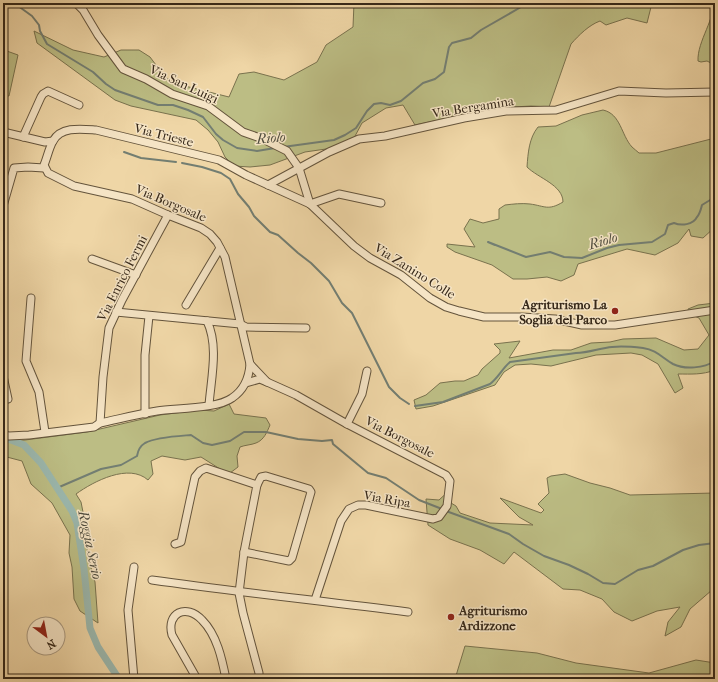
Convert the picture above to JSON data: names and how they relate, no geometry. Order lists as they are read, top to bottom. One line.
{"streets":{"street":["Via San Luigi","Via Bergamina","Via Trieste","Via Borgosale","Via Zanino Colle","Via Enrico Fermi","Via Ripa"]},"crossings":[["Via San Luigi","Via Bergamina"],["Via San Luigi","Via Zanino Colle"],["Via Bergamina","Via Trieste"],["Via Bergamina","Via Zanino Colle"],["Via Trieste","Via Zanino Colle"],["Via Borgosale","Via Enrico Fermi"],["Via Borgosale","Via Ripa"]],"water":["Riolo","Roggia Serio"],"places":["Agriturismo La Soglia del Parco","Agriturismo Ardizzone"],"north":"bottom right"}
